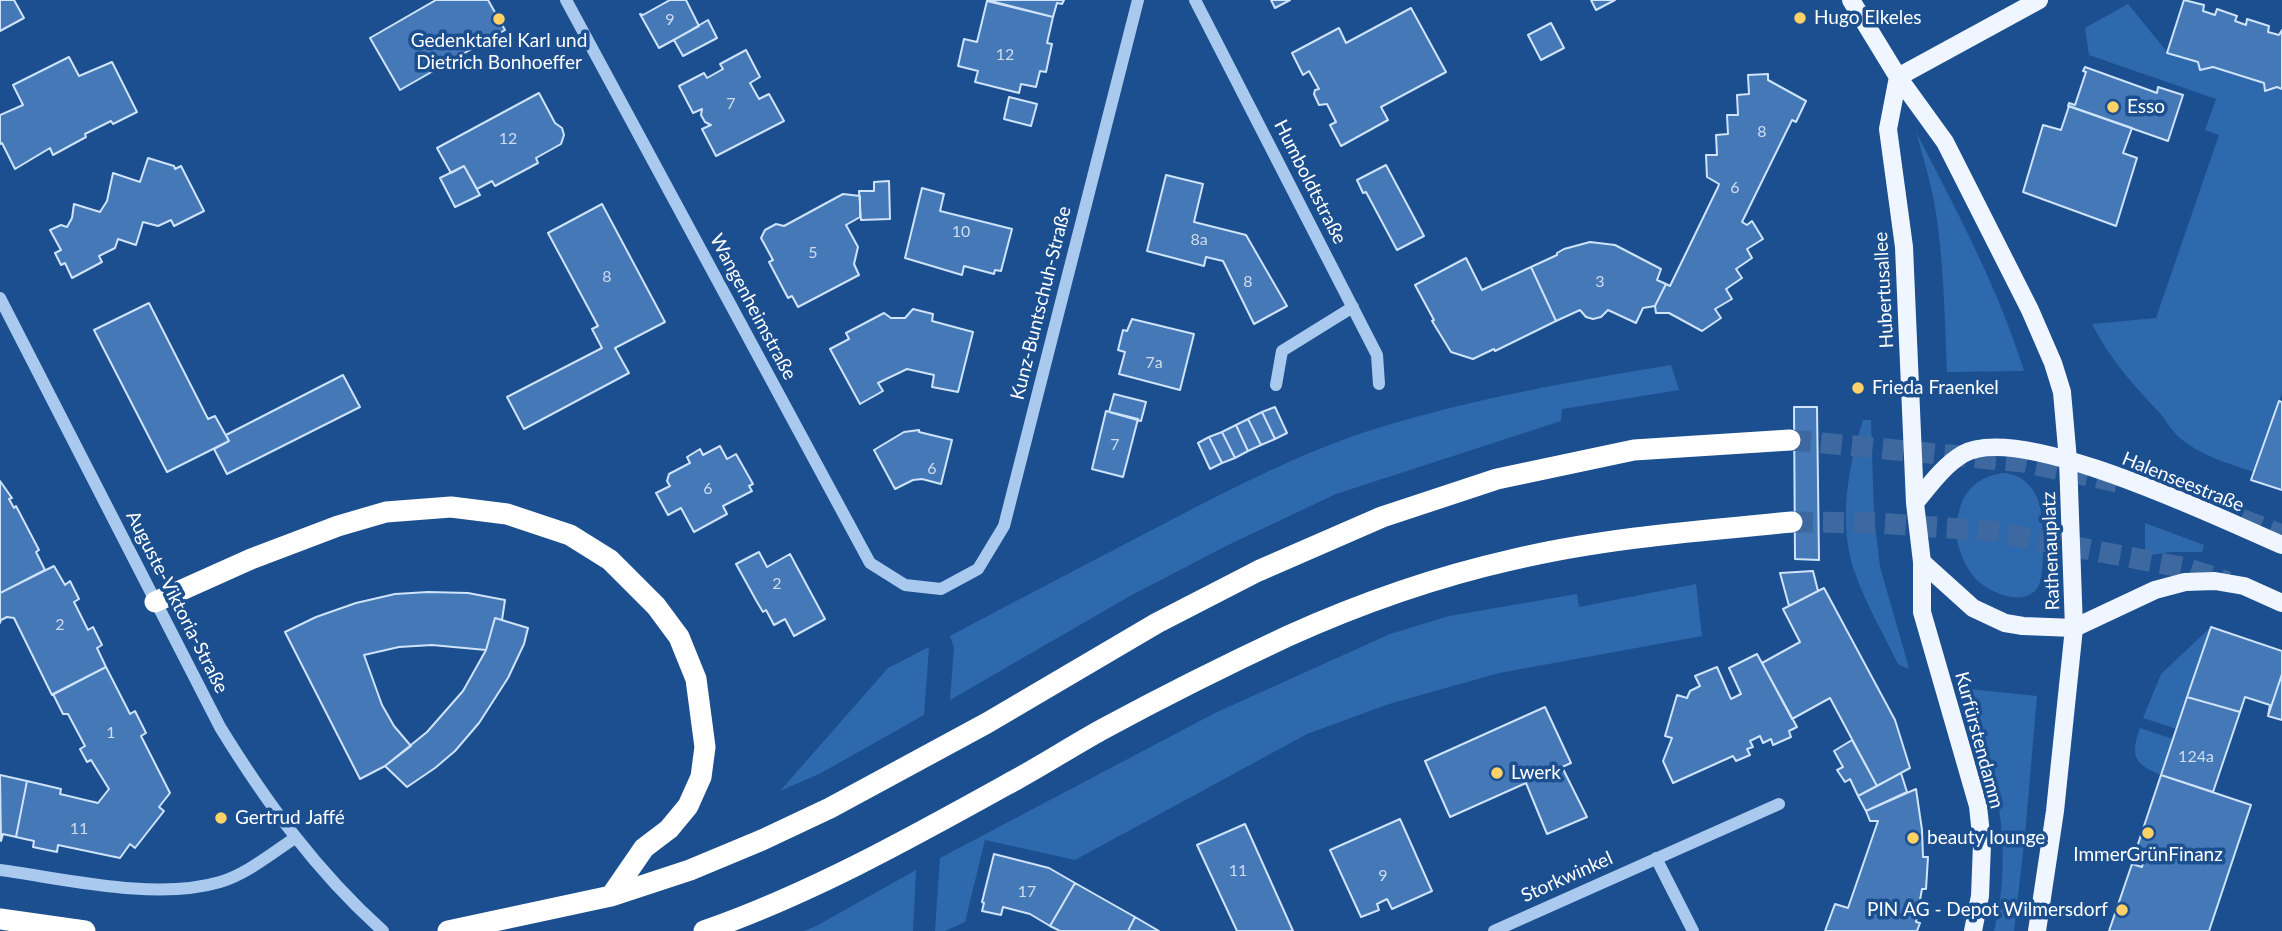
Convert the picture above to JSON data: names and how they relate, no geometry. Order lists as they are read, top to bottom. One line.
{"streets":{"main road":["Hubertusallee","Halenseestraße","Rathenauplatz","Kurfürstendamm"],"street":["Humboldtstraße","Kunz-Buntschuh-Straße","Wangenheimstraße","Auguste-Viktoria-Straße","Storkwinkel"]},"crossings":[["Hubertusallee","Halenseestraße"],["Hubertusallee","Rathenauplatz"],["Hubertusallee","Kurfürstendamm"],["Kunz-Buntschuh-Straße","Wangenheimstraße"],["Halenseestraße","Rathenauplatz"],["Halenseestraße","Kurfürstendamm"],["Rathenauplatz","Kurfürstendamm"]],"places":["Hugo Elkeles","Gedenktafel Karl und Dietrich Bonhoeffer","Esso","Frieda Fraenkel","Lwerk","Gertrud Jaffé","ImmerGrünFinanz","beauty lounge","PIN AG - Depot Wilmersdorf"],"house_numbers":["9","12","7","8","12","6","10","8a","5","8","8","3","7a","7","6","6","2","2","1","124a","11","11","9","17"]}
